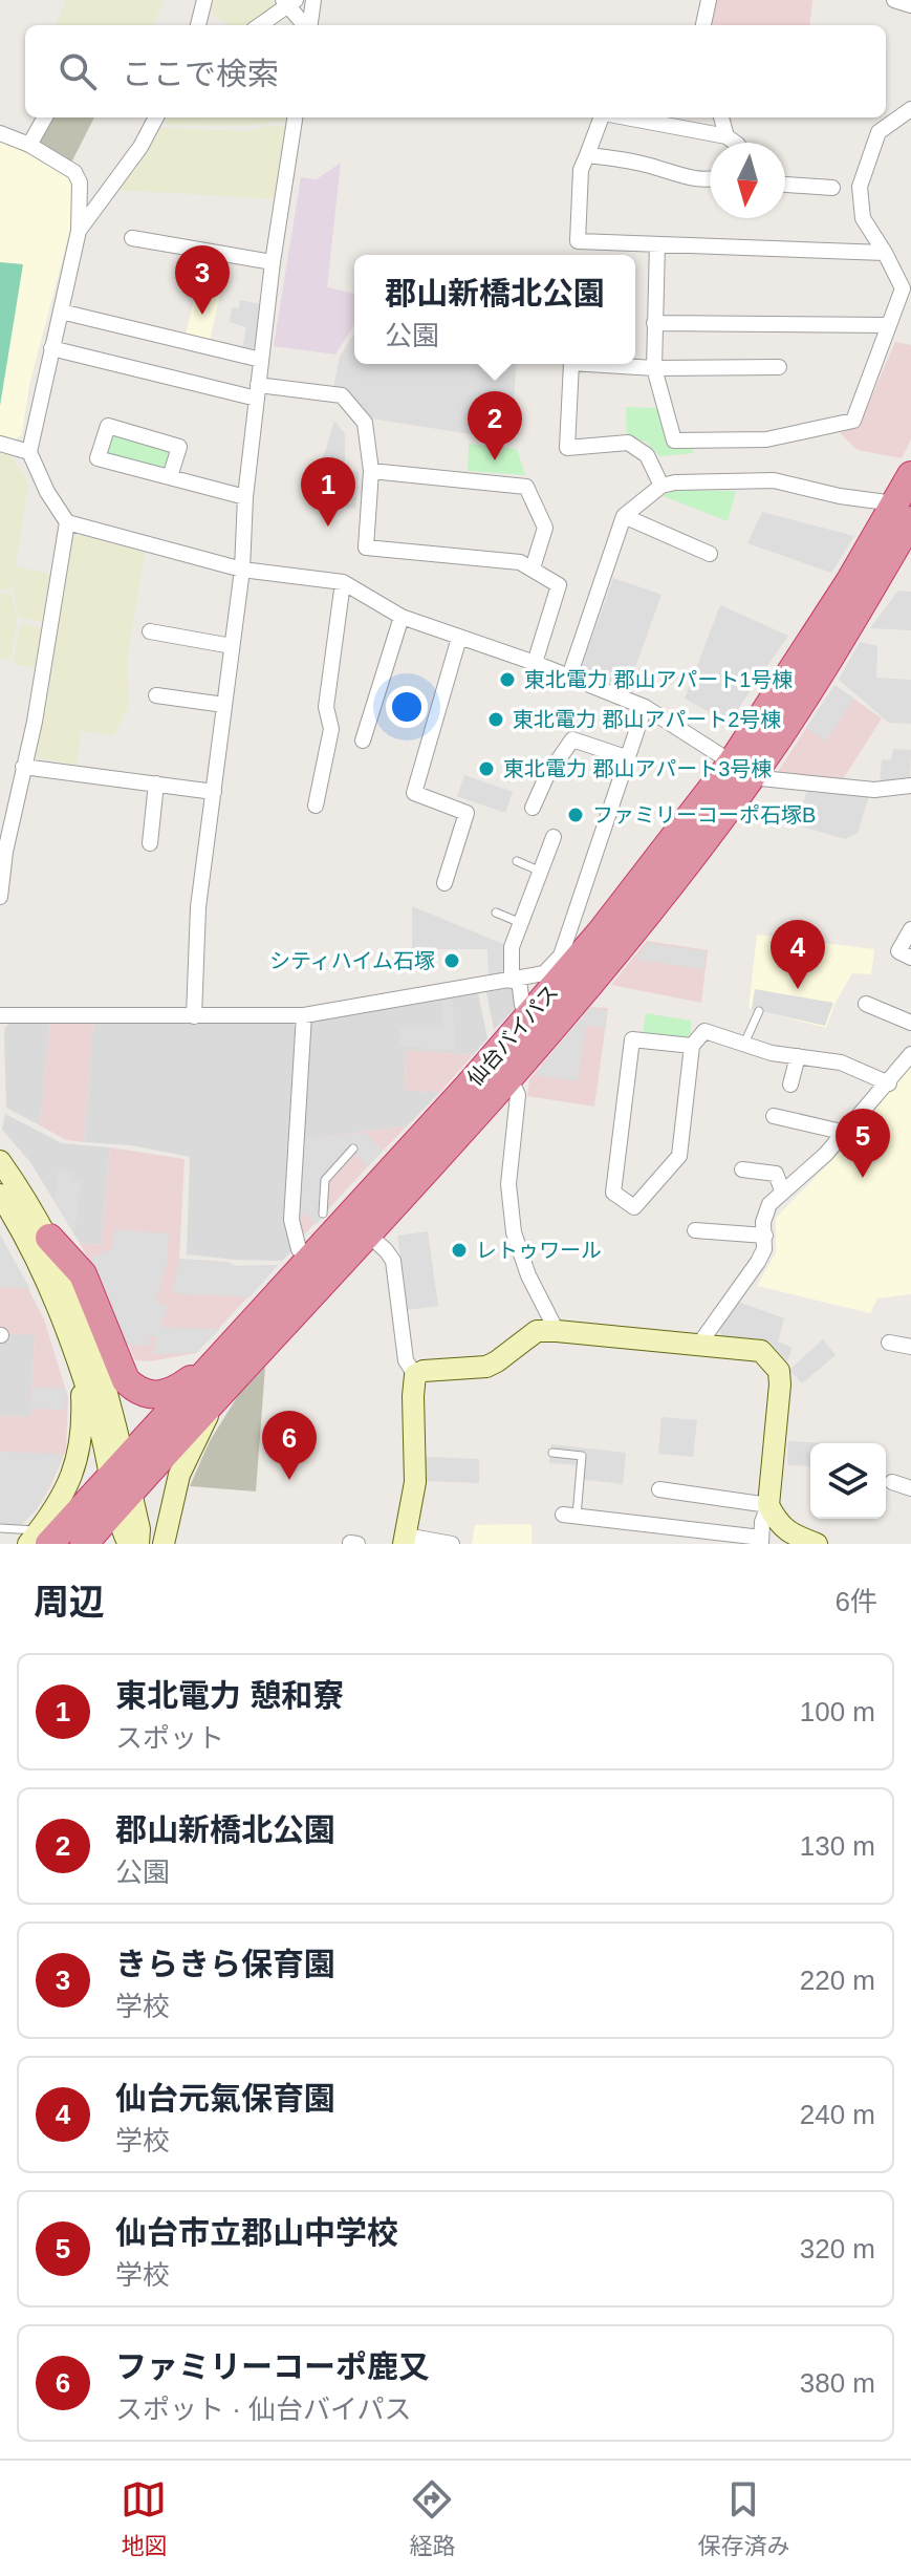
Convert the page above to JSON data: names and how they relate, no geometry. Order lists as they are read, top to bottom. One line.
{"streets":{"highway":["仙台バイパス"]},"places":["東北電力 郡山アパート1号棟","東北電力 郡山アパート2号棟","東北電力 郡山アパート3号棟","ファミリーコーポ石塚B","シティハイム石塚","レトゥワール"],"north":"bottom","page":{"search":"ここで検索","pins":["3","2","1","4","5","6"],"popup":["郡山新橋北公園","公園"],"heading":["周辺","6件"],"list":[{"mark":"1","name":"東北電力 憩和寮","note":"スポット","value":"100 m"},{"mark":"2","name":"郡山新橋北公園","note":"公園","value":"130 m"},{"mark":"3","name":"きらきら保育園","note":"学校","value":"220 m"},{"mark":"4","name":"仙台元氣保育園","note":"学校","value":"240 m"},{"mark":"5","name":"仙台市立郡山中学校","note":"学校","value":"320 m"},{"mark":"6","name":"ファミリーコーポ鹿又","note":"スポット · 仙台バイパス","value":"380 m"}],"nav":["地図","経路","保存済み"]}}
